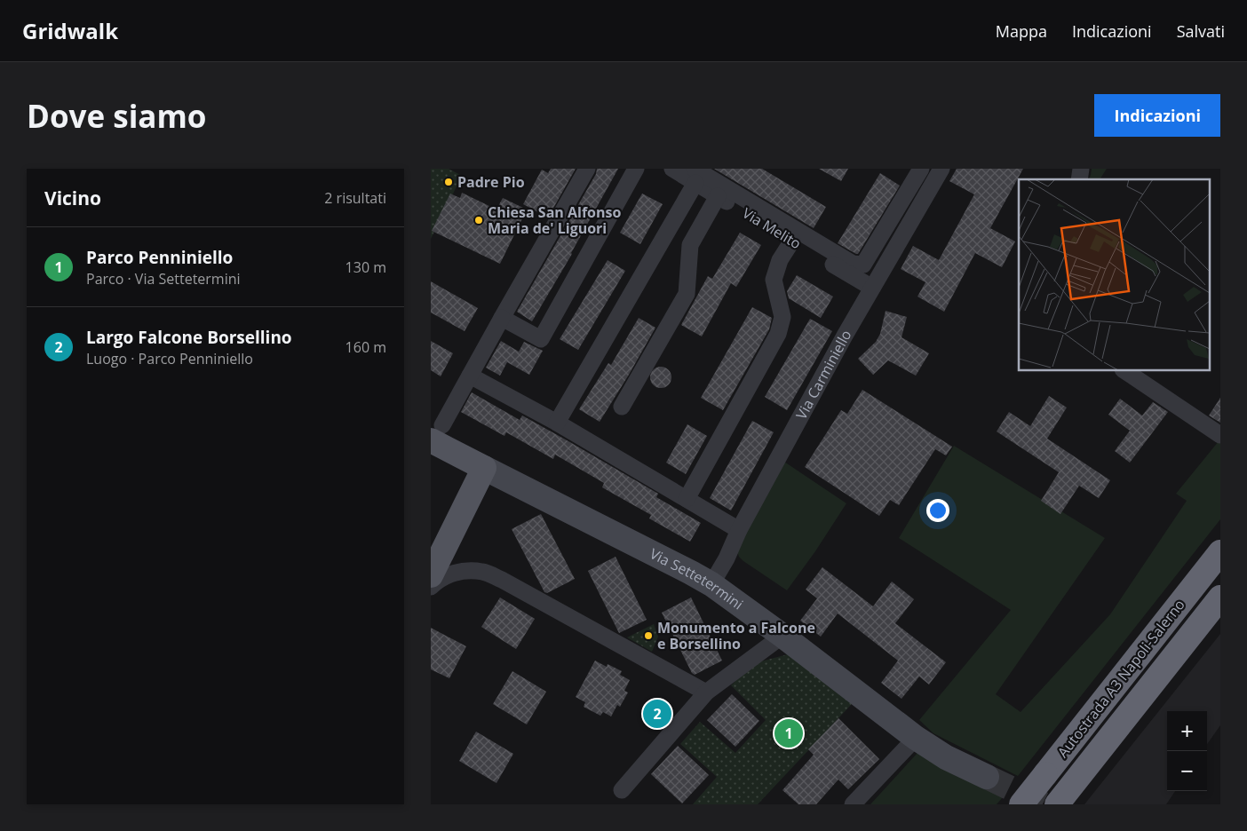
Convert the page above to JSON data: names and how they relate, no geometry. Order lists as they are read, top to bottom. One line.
{"streets":{"highway":["Autostrada A3 Napoli-Salerno"],"main road":["Via Settetermini"],"street":["Via Melito","Via Carminiello"]},"crossings":[["Via Melito","Via Carminiello"],["Via Carminiello","Via Settetermini"]],"places":["Padre Pio","Chiesa San Alfonso Maria de' Liguori","Monumento a Falcone e Borsellino"],"page":{"header":"Gridwalk","nav":["Mappa","Indicazioni","Salvati"],"buttons":"Indicazioni","title":"Dove siamo","heading":["Vicino","2 risultati"],"list":[{"mark":"1","name":"Parco Penniniello","note":"Parco · Via Settetermini","value":"130 m"},{"mark":"2","name":"Largo Falcone Borsellino","note":"Luogo · Parco Penniniello","value":"160 m"}],"pins":["2","1"],"map_buttons":["+","−"]}}
